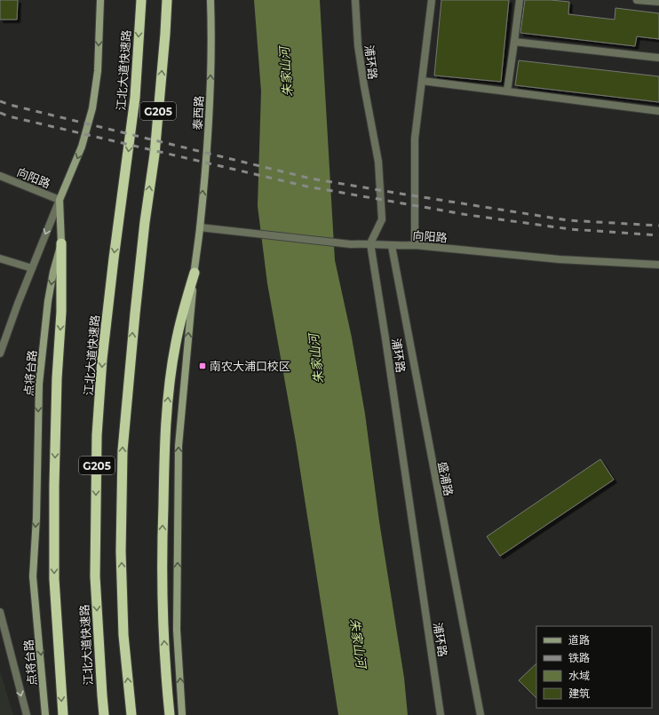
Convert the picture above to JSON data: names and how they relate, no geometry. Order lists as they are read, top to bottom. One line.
{"streets":{"highway":["江北大道快速路","G205"],"main road":["泰西路","点将台路"],"street":["浦环路","向阳路","盛浦路"]},"crossings":[["浦环路","向阳路"],["泰西路","向阳路"],["向阳路","点将台路"],["向阳路","盛浦路"]],"one_way":["泰西路","点将台路"],"water":["朱家山河"],"places":{"transit":["南农大浦口校区"]},"legend":["道路","铁路","水域","建筑"]}
